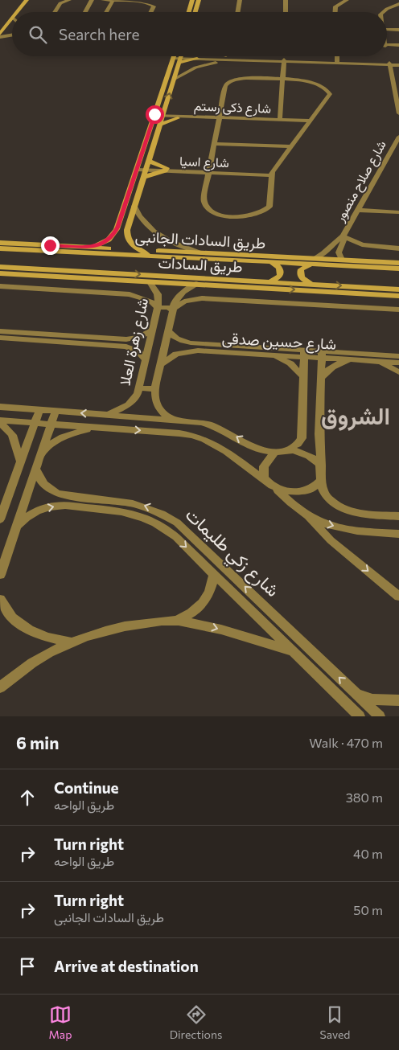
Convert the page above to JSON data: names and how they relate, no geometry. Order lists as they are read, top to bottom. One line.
{"streets":{"street":["شارع ذكى رستم","شارع اسيا","شارع صلاح منصور","طريق السادات الجانبى","طريق السادات","شارع حسين صدقى","شارع زهرة العلا","شارع زكي طليمات"]},"crossings":[["شارع صلاح منصور","طريق السادات الجانبى"],["شارع صلاح منصور","طريق السادات"],["طريق السادات الجانبى","طريق السادات"],["شارع حسين صدقى","شارع زهرة العلا"]],"districts":["الشروق"],"page":{"search":"Search here","heading":["6 min","Walk · 470 m"],"list":[["Continue","طريق الواحه","380 m"],["Turn right","طريق الواحه","40 m"],["Turn right","طريق السادات الجانبى","50 m"],"Arrive at destination"],"nav":["Map","Directions","Saved"]}}
